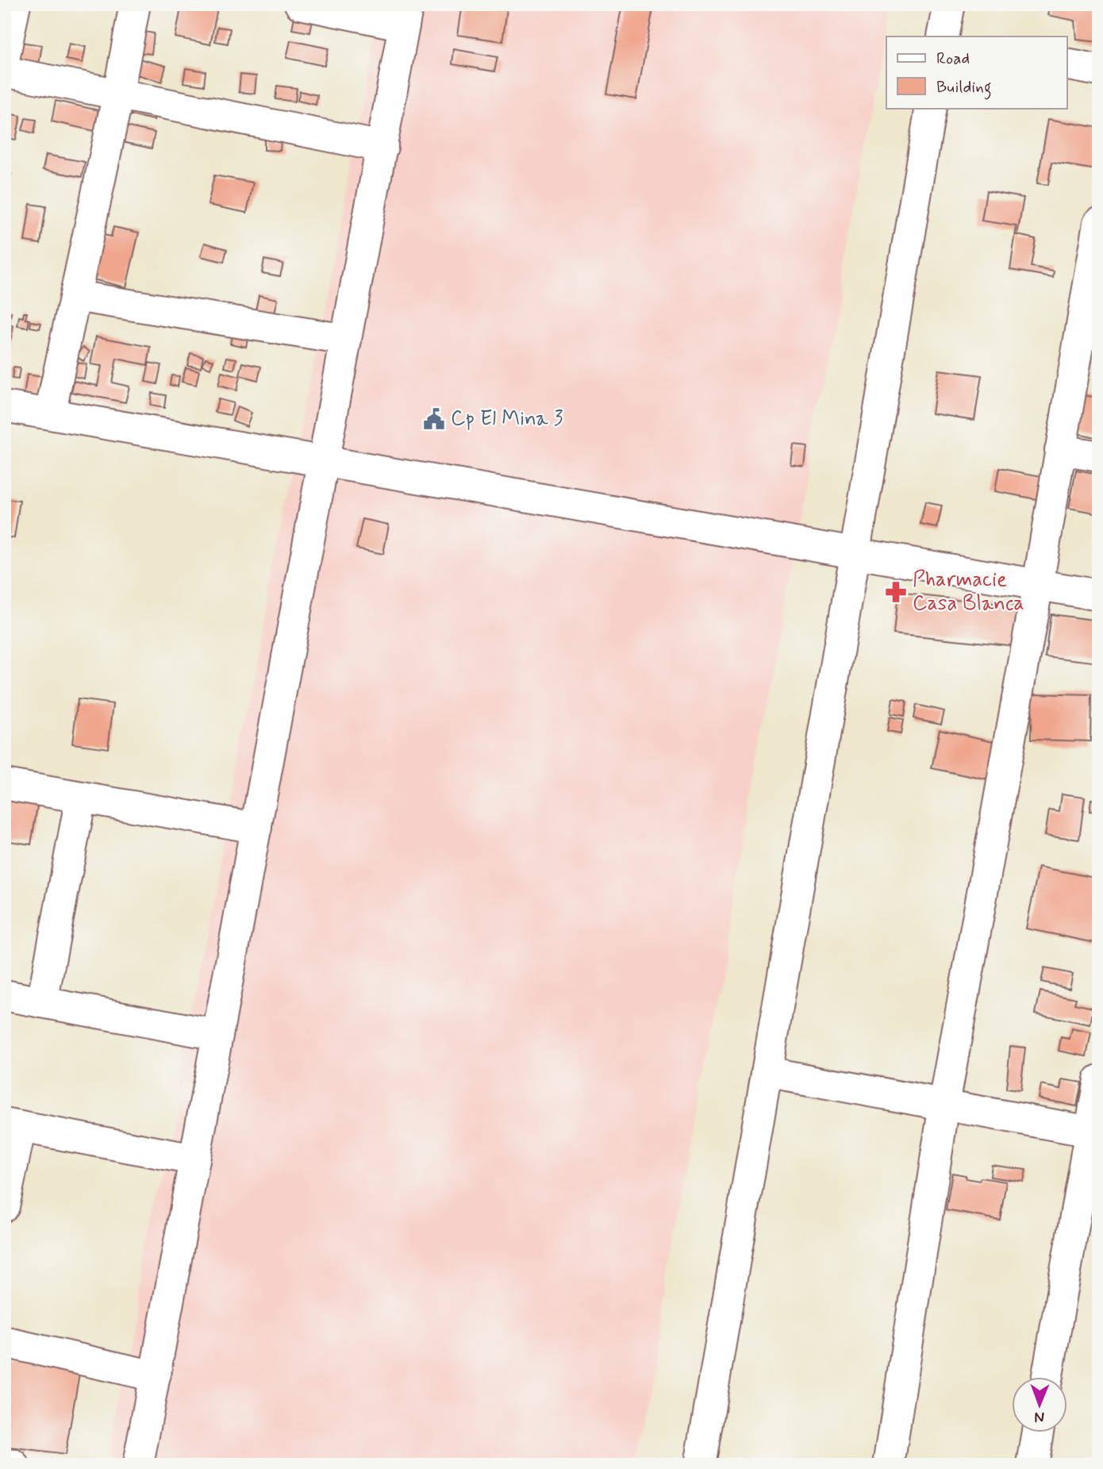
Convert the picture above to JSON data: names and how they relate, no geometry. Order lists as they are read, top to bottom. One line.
{"places":{"public building":["Cp El Mina 3"],"pharmacy":["Pharmacie Casa Blanca"]},"legend":["Road","Building"],"north":"bottom"}
